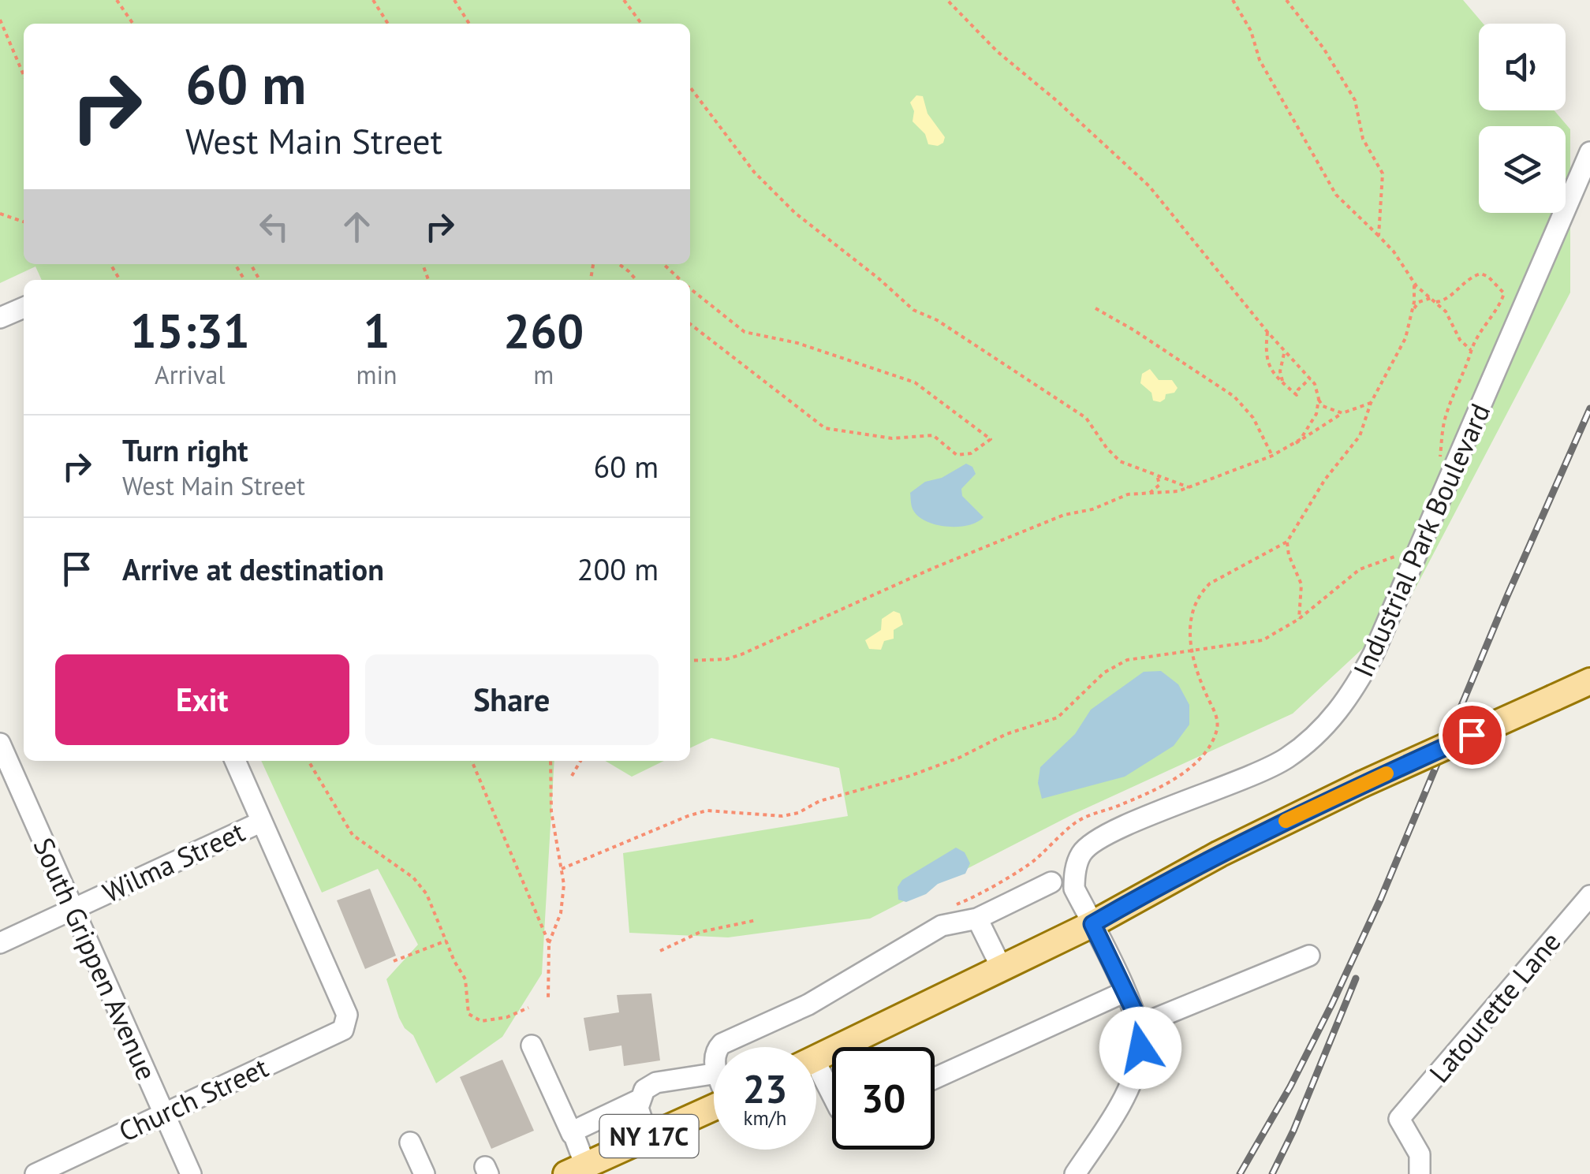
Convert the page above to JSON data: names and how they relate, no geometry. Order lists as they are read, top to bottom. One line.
{"streets":{"main road":["NY 17C"],"street":["Industrial Park Boulevard","Wilma Street","South Grippen Avenue","Latourette Lane","Church Street"]},"crossings":[["Wilma Street","South Grippen Avenue"],["Wilma Street","Church Street"],["South Grippen Avenue","Church Street"]],"page":{"turn":["60 m","West Main Street"],"eta":["15:31","Arrival","1","min","260","m"],"list":[{"name":"Turn right","note":"West Main Street","value":"60 m"},{"name":"Arrive at destination","value":"200 m"}],"buttons":["Exit","Share"],"speed":"23 km/h","limit":"30"}}
